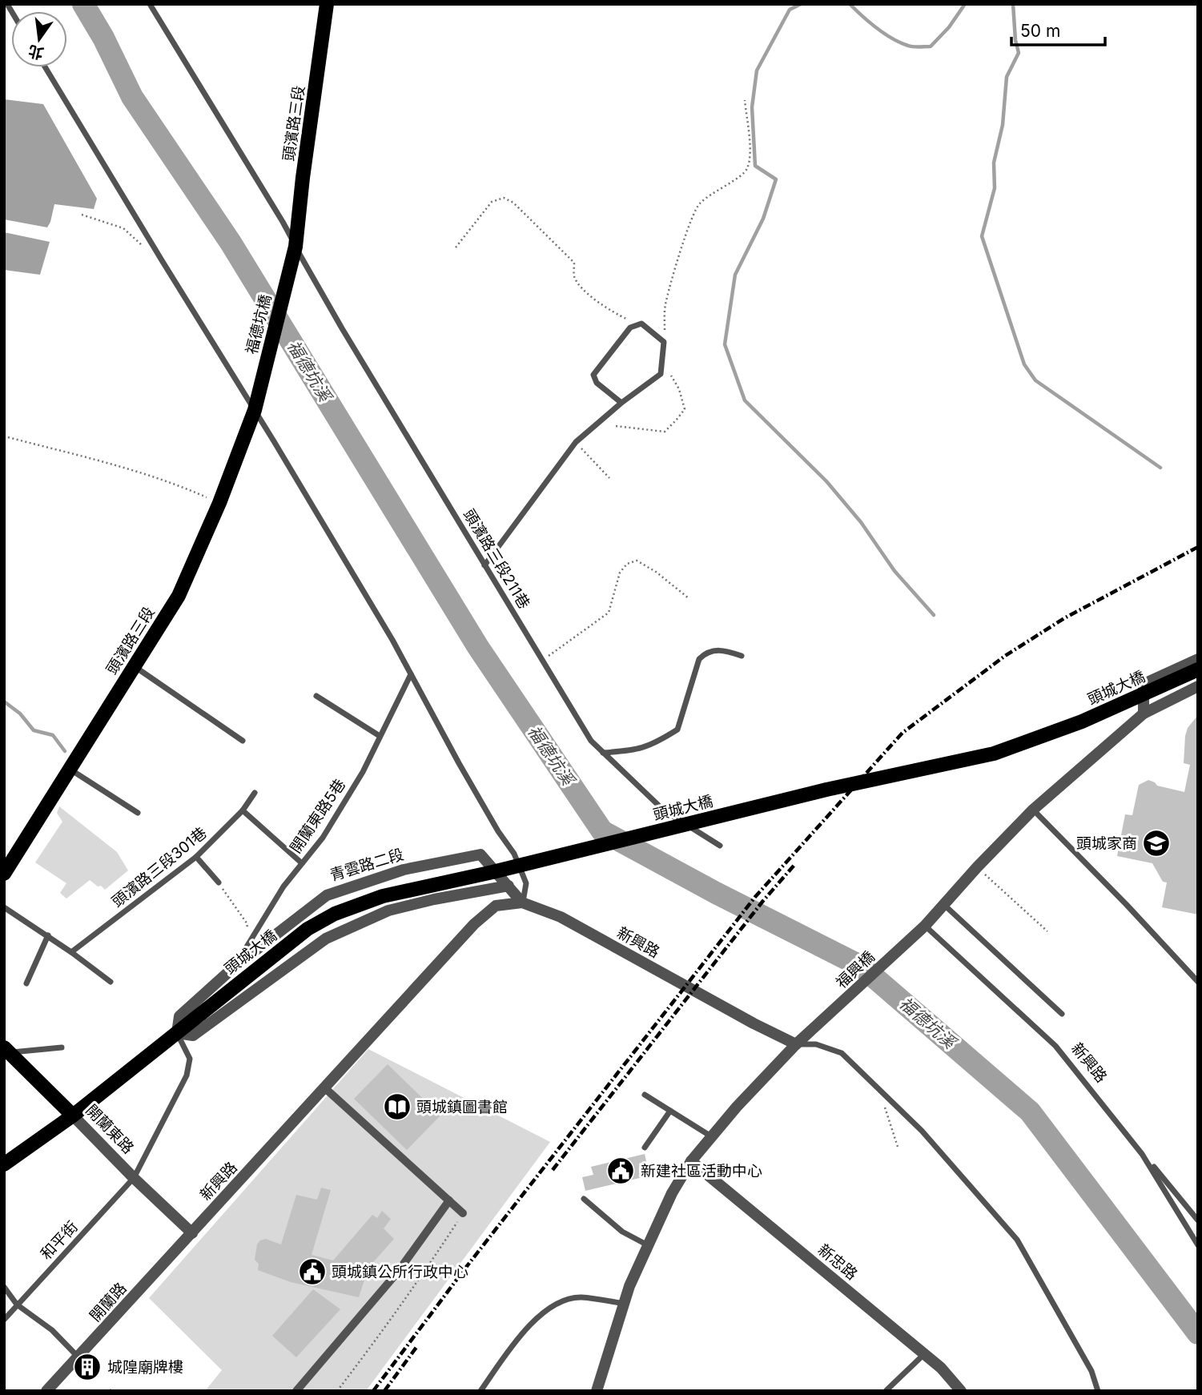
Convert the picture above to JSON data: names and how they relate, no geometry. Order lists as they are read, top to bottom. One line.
{"streets":{"main road":["頭濱路三段","福德坑橋","頭城大橋","青雲路二段","開蘭東路"],"street":["新興路","福興橋","新忠路","開蘭路"],"lane":["頭濱路三段211巷","開蘭東路5巷","頭濱路三段301巷","和平街"]},"crossings":[["頭濱路三段","福德坑橋"],["頭濱路三段","頭濱路三段211巷"],["福德坑橋","頭濱路三段211巷"],["頭城大橋","青雲路二段"],["開蘭東路5巷","青雲路二段"],["青雲路二段","新興路"],["青雲路二段","開蘭東路"],["新興路","福興橋"],["新興路","開蘭東路"],["新興路","開蘭路"],["開蘭東路","和平街"],["開蘭東路","開蘭路"]],"water":["福德坑溪"],"places":{"school or university":["頭城家商"],"library":["頭城鎮圖書館"],"public building":["新建社區活動中心","頭城鎮公所行政中心"],"building":["城隍廟牌樓"]},"scale_bar":"50 m","north":"bottom"}
